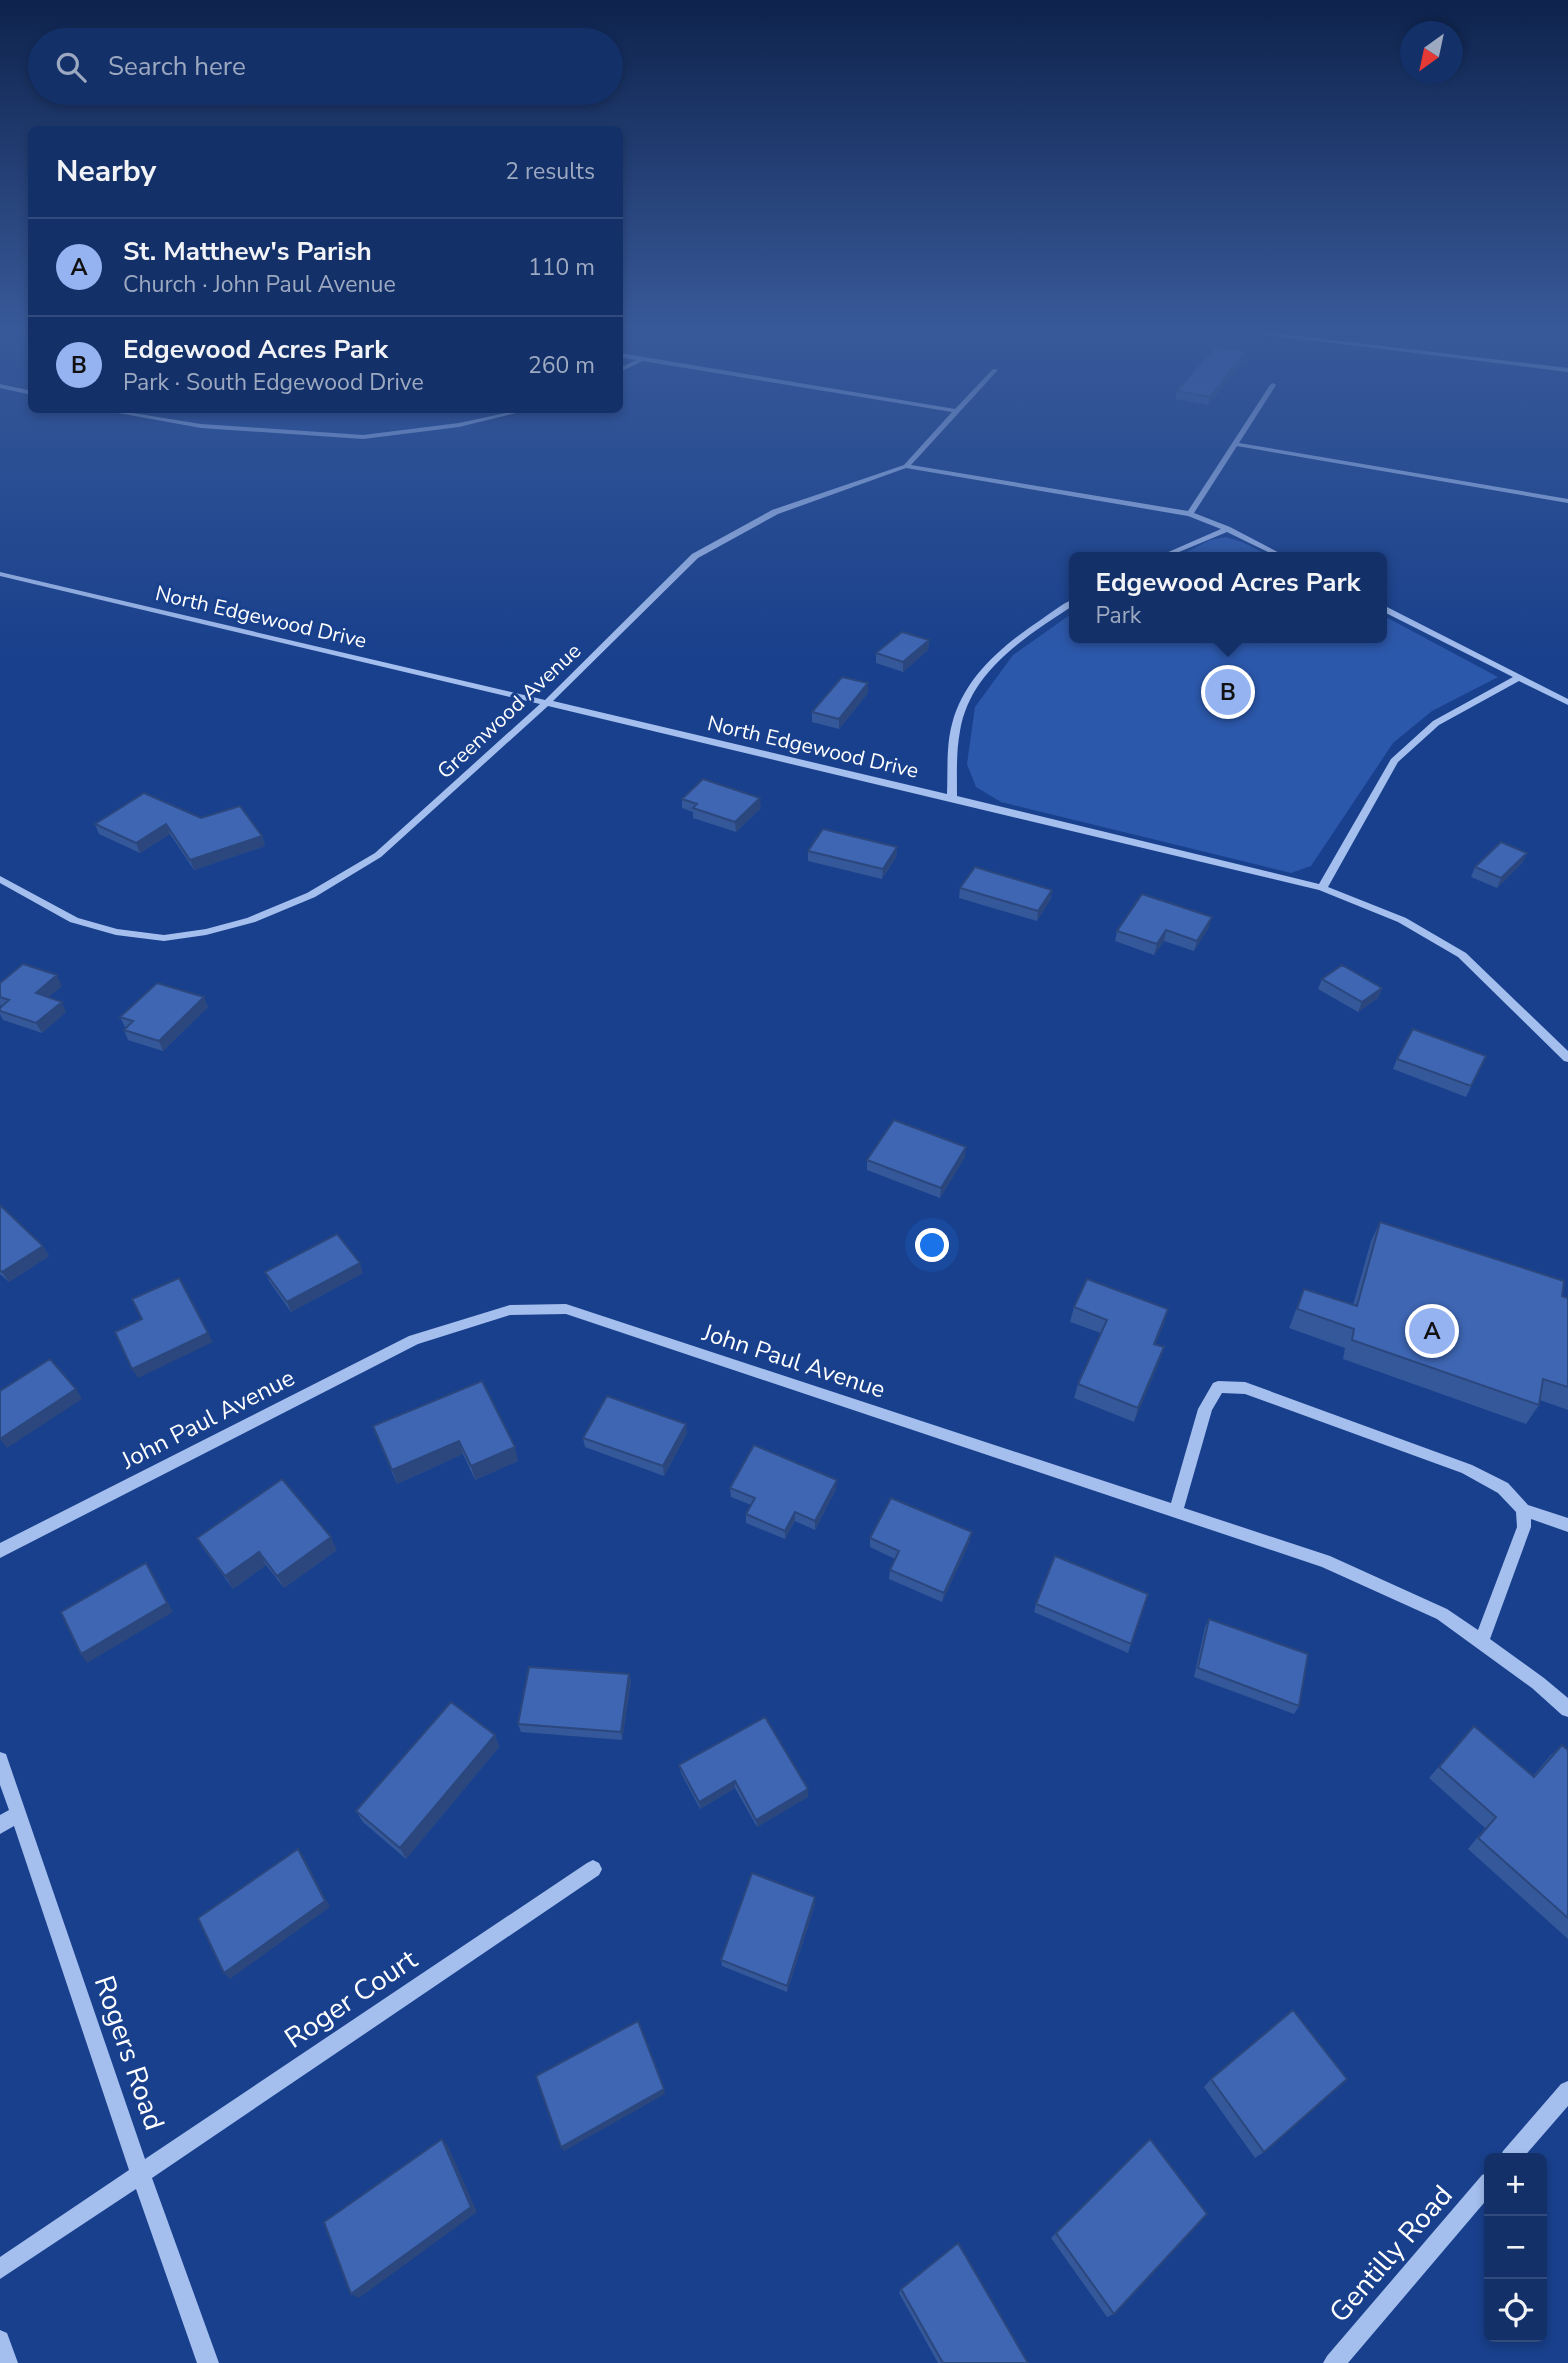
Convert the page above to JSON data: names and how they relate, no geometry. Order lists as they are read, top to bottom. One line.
{"streets":{"street":["North Edgewood Drive","Greenwood Avenue","John Paul Avenue","Roger Court","Rogers Road","Gentilly Road"]},"crossings":[["North Edgewood Drive","Greenwood Avenue"],["Roger Court","Rogers Road"]],"north":"bottom left","page":{"search":"Search here","heading":["Nearby","2 results"],"list":[{"mark":"A","name":"St. Matthew's Parish","note":"Church · John Paul Avenue","value":"110 m"},{"mark":"B","name":"Edgewood Acres Park","note":"Park · South Edgewood Drive","value":"260 m"}],"popup":["Edgewood Acres Park","Park"],"pins":["B","A"],"map_buttons":["+","−"]}}
